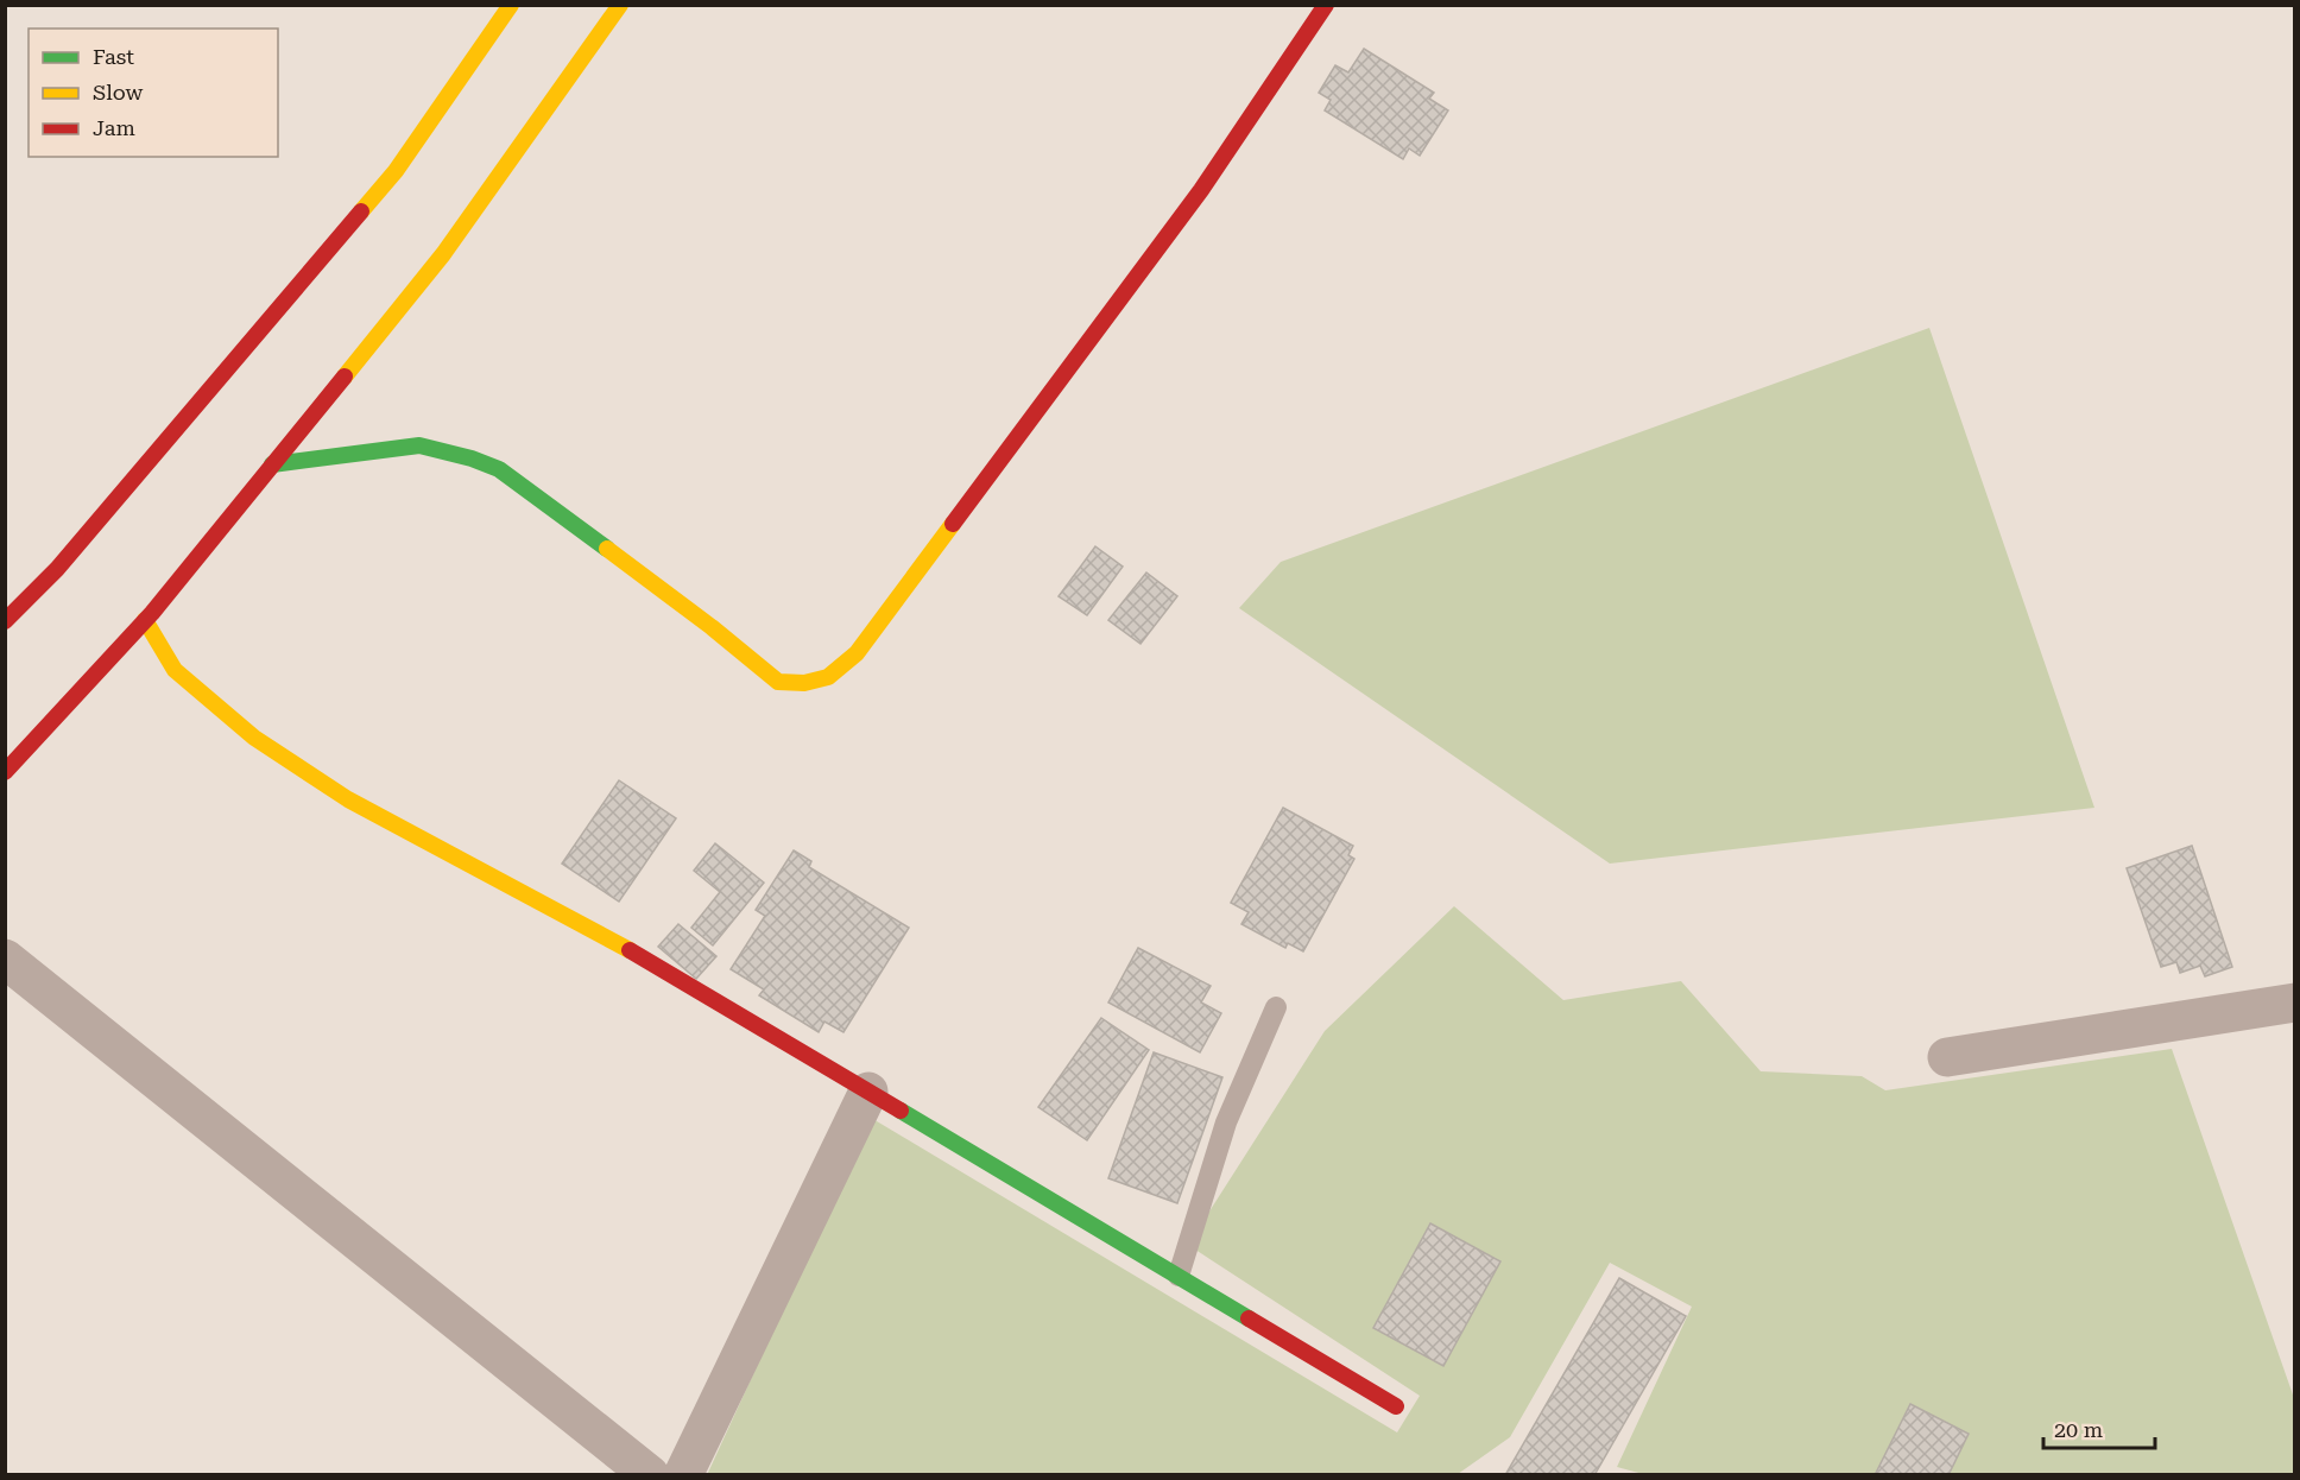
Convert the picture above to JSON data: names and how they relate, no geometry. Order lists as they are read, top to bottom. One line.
{"legend":["Fast","Slow","Jam"],"scale_bar":"20 m"}
